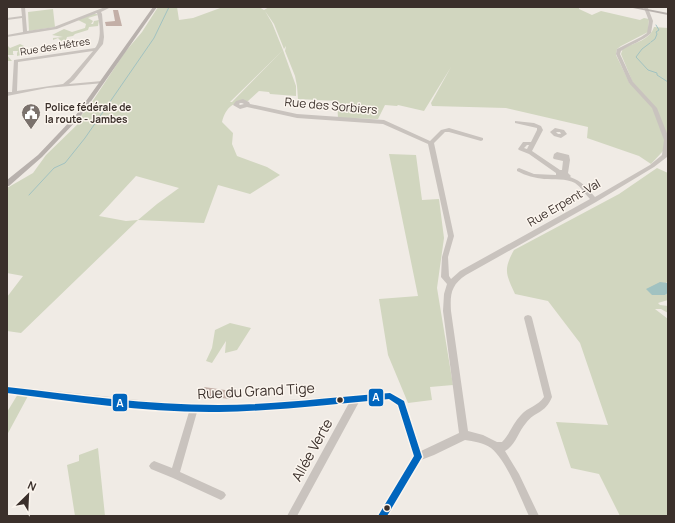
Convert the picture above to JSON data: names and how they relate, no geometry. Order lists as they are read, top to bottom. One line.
{"streets":{"street":["Rue des Hêtres","Rue des Sorbiers","Rue Erpent-Val","Rue du Grand Tige","Allée Verte"]},"crossings":[["Rue du Grand Tige","Allée Verte"]],"places":{"public building":["Police fédérale de la route - Jambes"]},"lines":["transit line A"],"north":"top right"}
